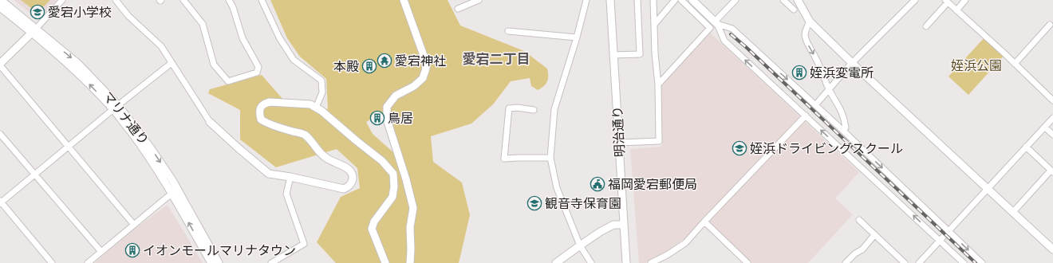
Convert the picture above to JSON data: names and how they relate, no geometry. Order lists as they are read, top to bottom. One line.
{"streets":{"street":["マリナ通り","明治通り"]},"districts":["愛宕二丁目"],"parks":["姪浜公園"],"places":{"school or university":["愛宕小学校","姪浜ドライビングスクール","観音寺保育園"],"temple":["愛宕神社"],"building":["本殿","姪浜変電所","鳥居","イオンモールマリナタウン"],"public building":["福岡愛宕郵便局"]}}
